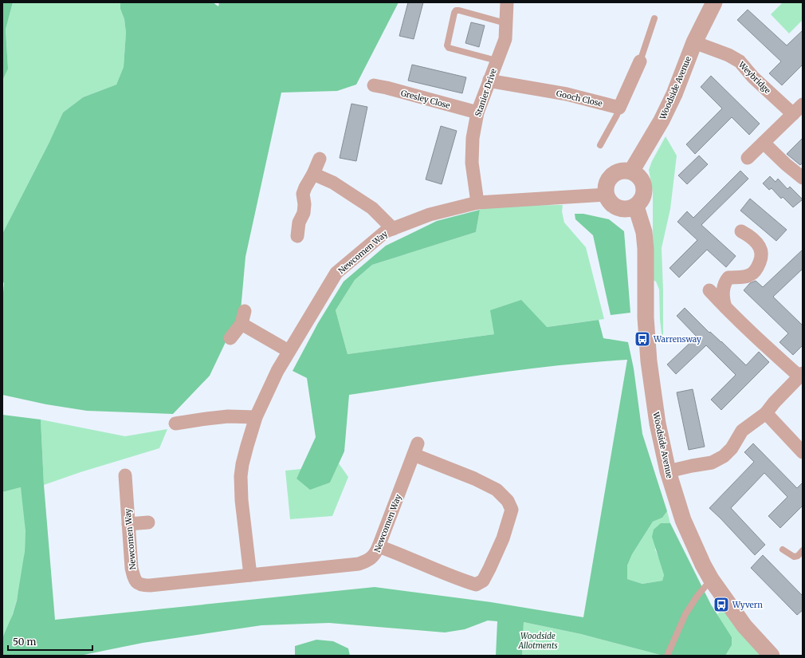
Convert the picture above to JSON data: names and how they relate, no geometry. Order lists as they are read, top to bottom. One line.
{"streets":{"street":["Weybridge","Woodside Avenue","Stanier Drive","Gooch Close","Gresley Close","Newcomen Way"]},"crossings":[["Weybridge","Woodside Avenue"],["Woodside Avenue","Newcomen Way"],["Stanier Drive","Gooch Close"],["Stanier Drive","Gresley Close"],["Stanier Drive","Newcomen Way"]],"parks":["Woodside Allotments"],"places":{"bus stop":["Warrensway","Wyvern"]},"scale_bar":"50 m"}
